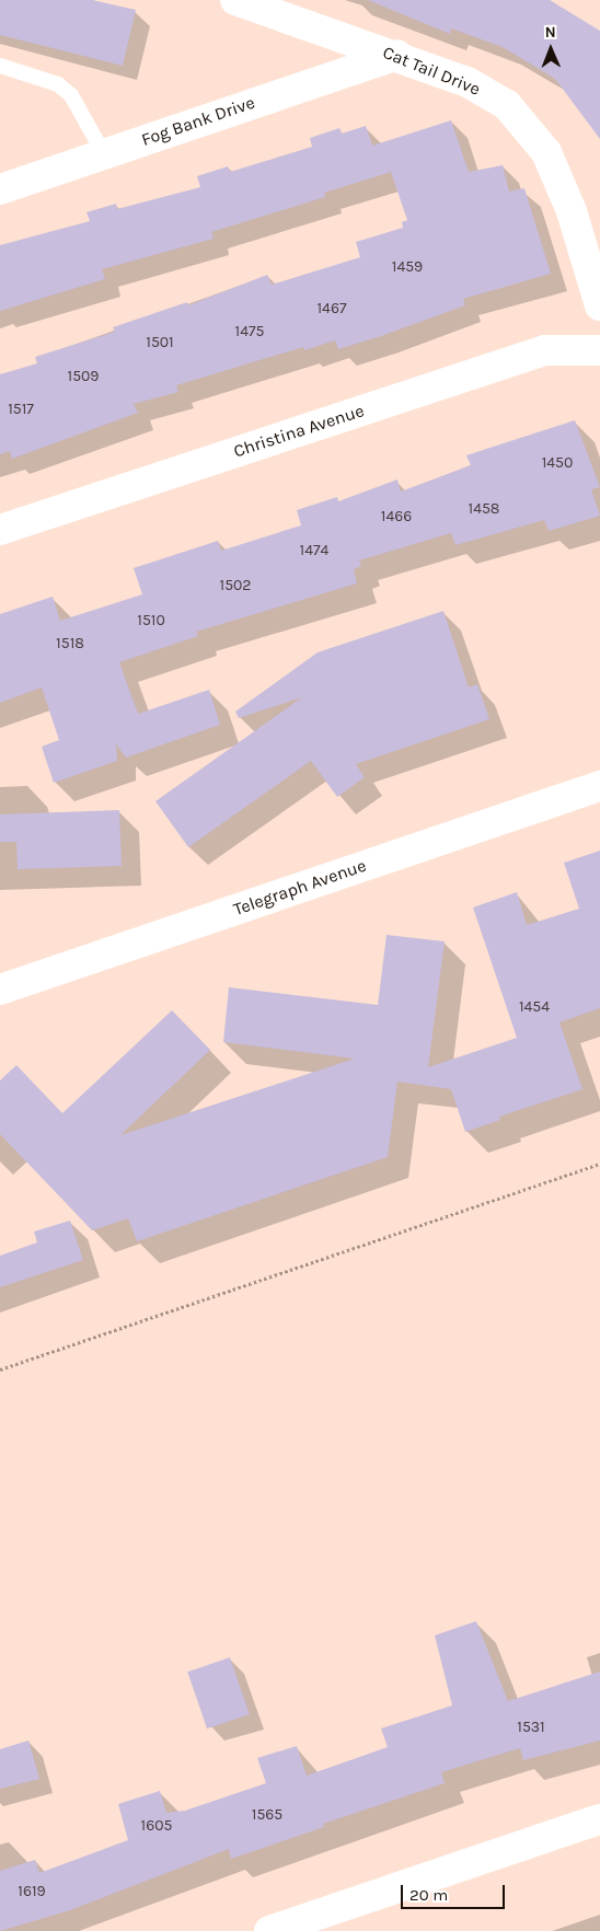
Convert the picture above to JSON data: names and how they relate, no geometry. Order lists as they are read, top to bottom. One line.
{"streets":{"street":["Cat Tail Drive","Fog Bank Drive","Christina Avenue","Telegraph Avenue"]},"crossings":[["Cat Tail Drive","Fog Bank Drive"]],"house_numbers":["1459","1467","1475","1501","1509","1517","1450","1458","1466","1474","1502","1510","1518","1454","1531","1565","1605","1619"],"scale_bar":"20 m","north":"top"}
